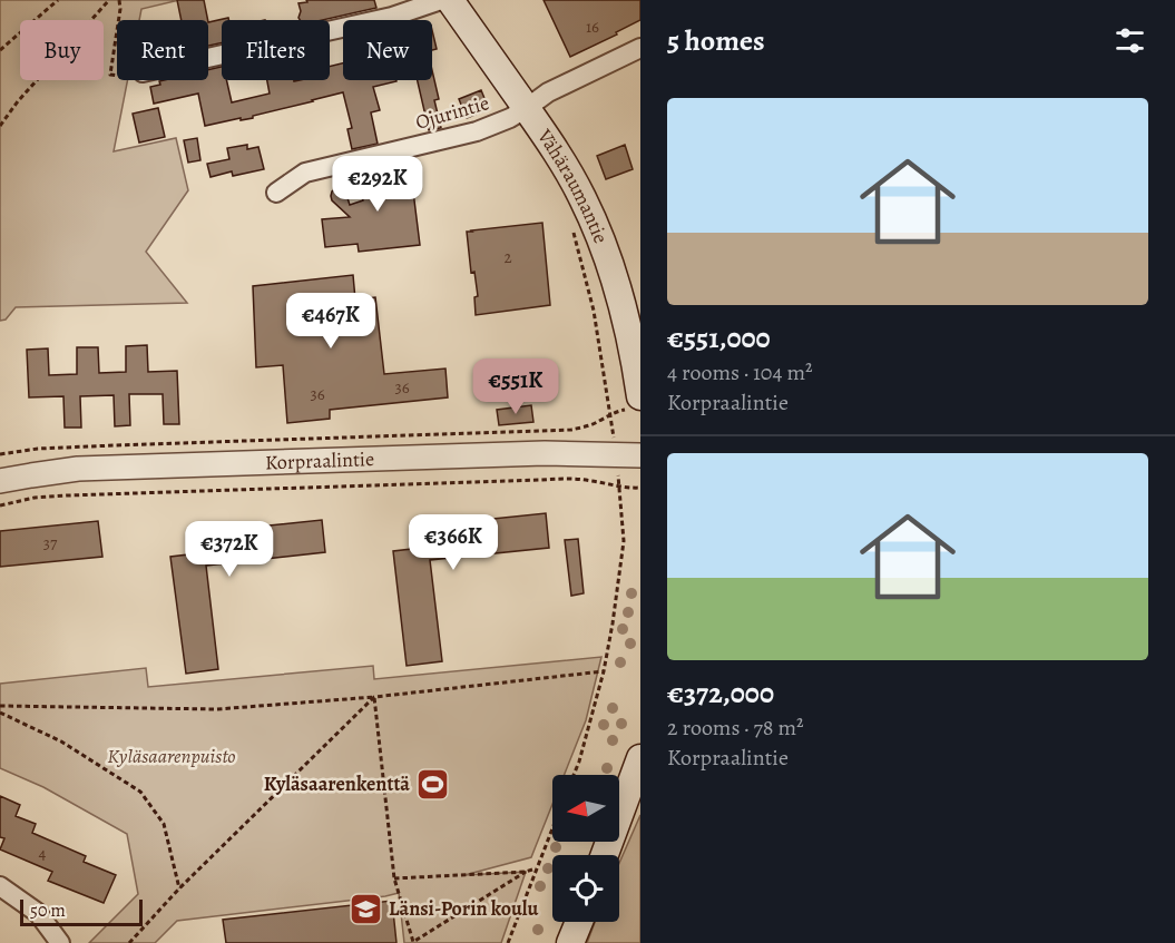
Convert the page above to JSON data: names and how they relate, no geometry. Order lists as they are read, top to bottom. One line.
{"streets":{"main road":["Vähäraumantie"],"street":["Ojurintie","Korpraalintie"]},"crossings":[["Ojurintie","Vähäraumantie"]],"parks":["Kyläsaarenpuisto"],"places":{"sports":["Kyläsaarenkenttä"],"school or university":["Länsi-Porin koulu"]},"house_numbers":["16","2","36","36","37","4"],"scale_bar":"50 m","north":"left","page":{"heading":"5 homes","chip":["Buy","Rent","Filters","New"],"list":[{"name":"€551,000","note":"4 rooms · 104 m² · Korpraalintie"},{"name":"€372,000","note":"2 rooms · 78 m² · Korpraalintie"}],"price":["€292K","€467K","€551K","€366K","€372K"],"scale":"50 m"}}
